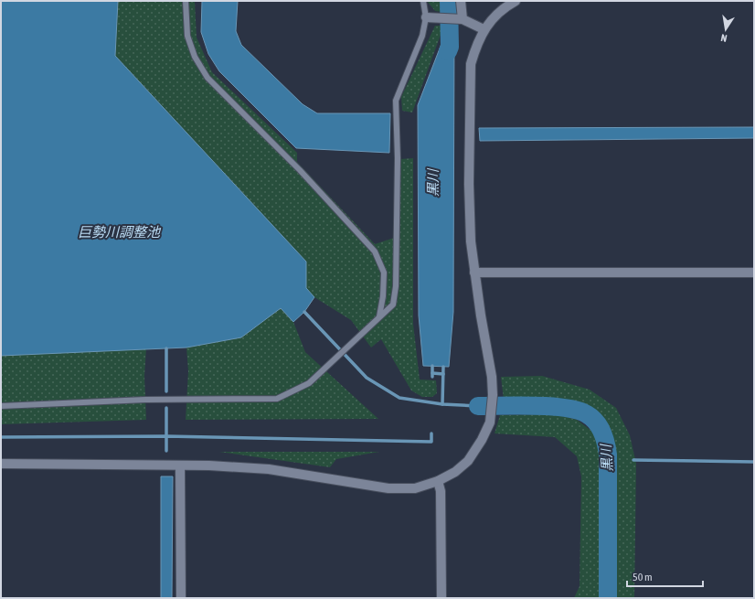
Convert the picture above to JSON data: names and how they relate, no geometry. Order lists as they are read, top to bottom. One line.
{"water":["黒川","巨勢川調整池"],"scale_bar":"50 m","north":"bottom"}
